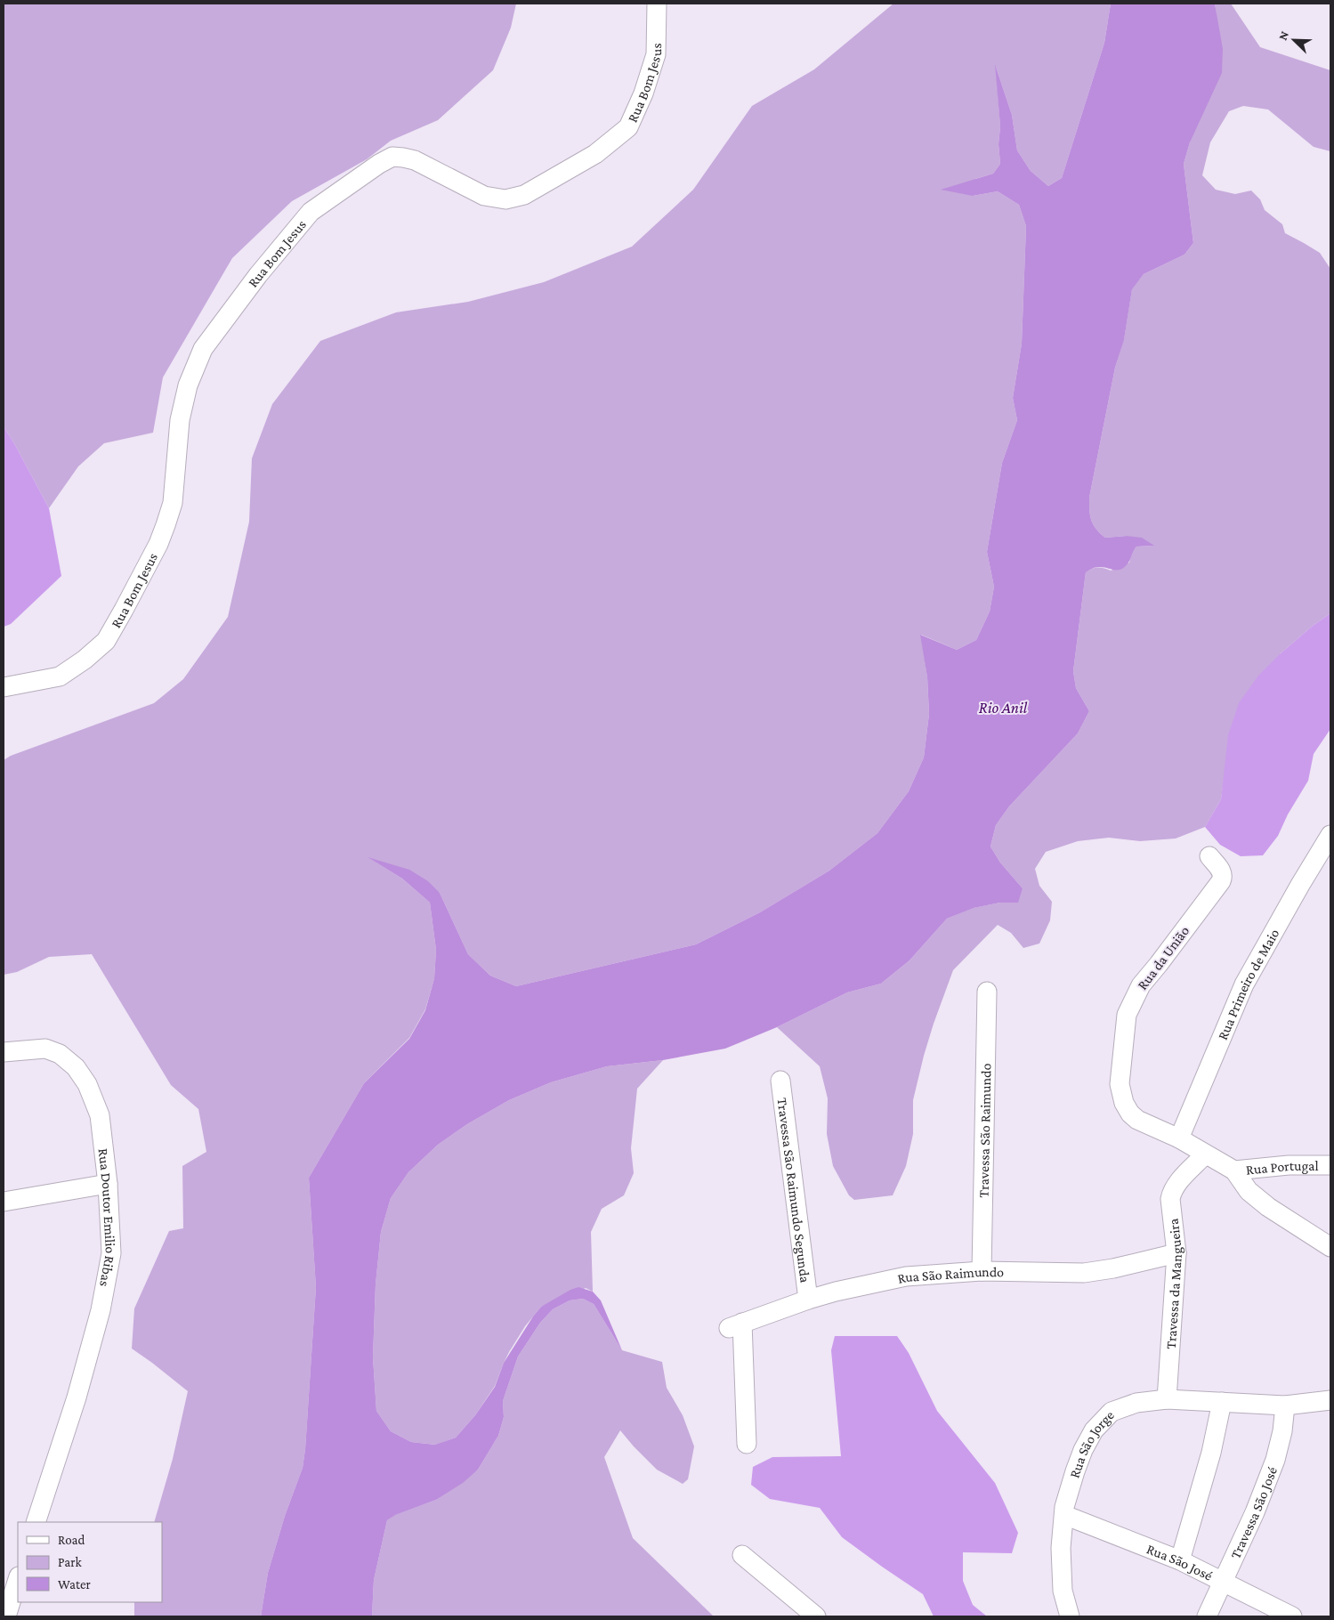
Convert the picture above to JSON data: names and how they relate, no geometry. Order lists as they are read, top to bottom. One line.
{"streets":{"street":["Rua Bom Jesus","Rua da União","Rua Primeiro de Maio","Travessa São Raimundo","Rua Portugal","Travessa São Raimundo Segunda","Rua Doutor Emilio Ribas","Rua São Raimundo","Travessa da Mangueira","Rua São Jorge","Travessa São José","Rua São José"]},"crossings":[["Rua da União","Rua Primeiro de Maio"],["Travessa São Raimundo","Rua São Raimundo"],["Travessa São Raimundo Segunda","Rua São Raimundo"],["Rua São Raimundo","Travessa da Mangueira"],["Travessa da Mangueira","Rua São Jorge"],["Rua São Jorge","Travessa São José"],["Rua São Jorge","Rua São José"],["Travessa São José","Rua São José"]],"water":["Rio Anil"],"legend":["Road","Park","Water"],"north":"top left"}
